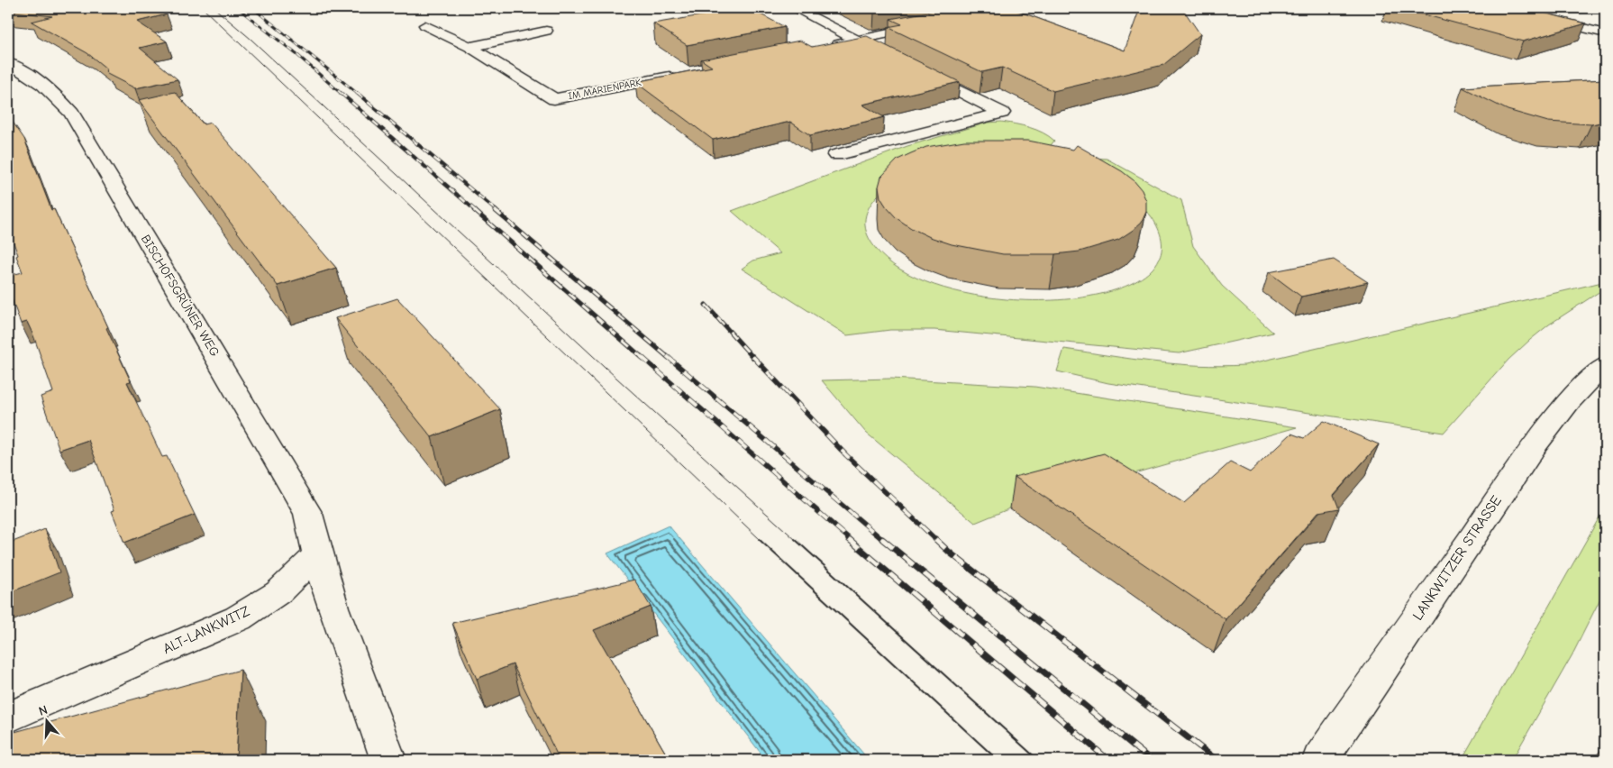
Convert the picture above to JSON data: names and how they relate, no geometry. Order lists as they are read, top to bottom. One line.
{"streets":{"street":["IM MARIENPARK","BISCHOFSGRÜNER WEG","LANKWITZER STRASSE","ALT-LANKWITZ"]},"crossings":[["BISCHOFSGRÜNER WEG","ALT-LANKWITZ"]],"north":"top"}
